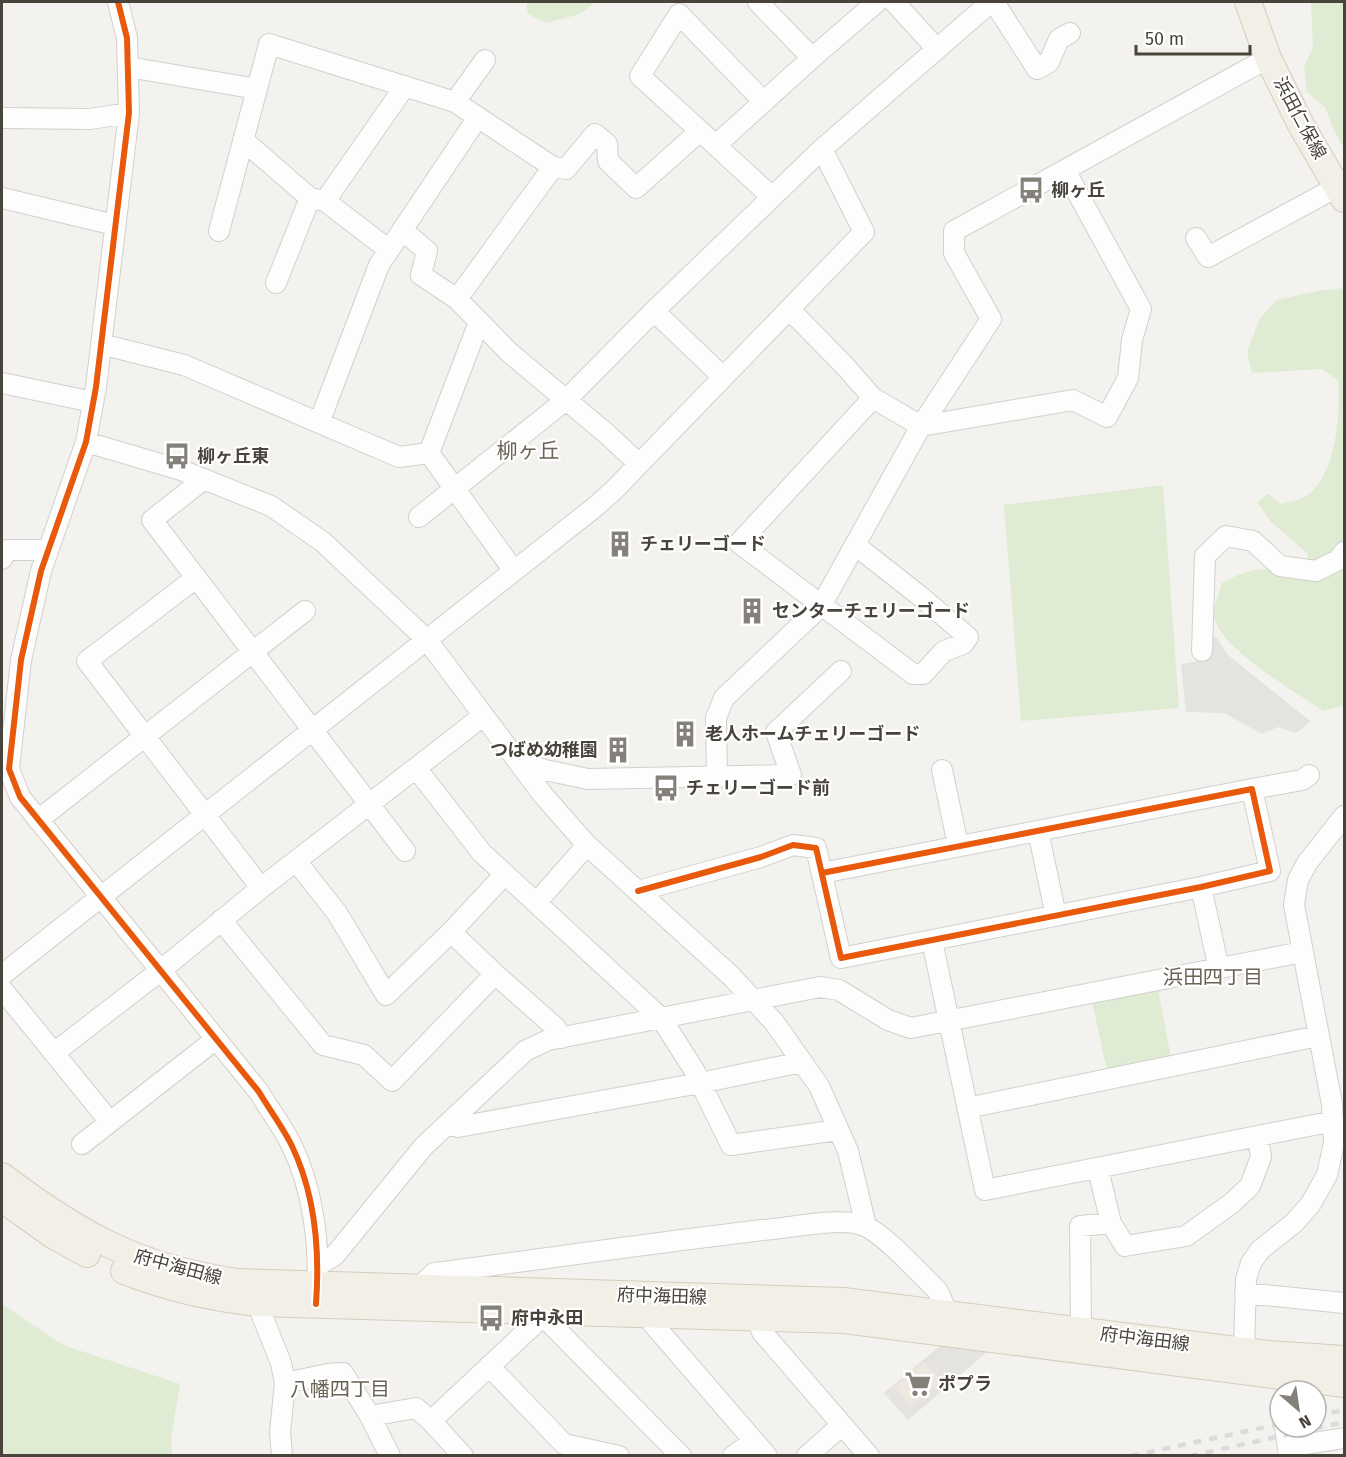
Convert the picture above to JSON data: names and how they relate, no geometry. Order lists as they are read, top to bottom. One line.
{"streets":{"main road":["浜田仁保線","府中海田線"]},"districts":["柳ヶ丘","浜田四丁目","八幡四丁目"],"places":{"bus stop":["柳ヶ丘","柳ヶ丘東","チェリーゴード前","府中永田"],"building":["チェリーゴード","センターチェリーゴード","老人ホームチェリーゴード","つばめ幼稚園"],"supermarket":["ポプラ"]},"scale_bar":"50 m","north":"bottom right"}
